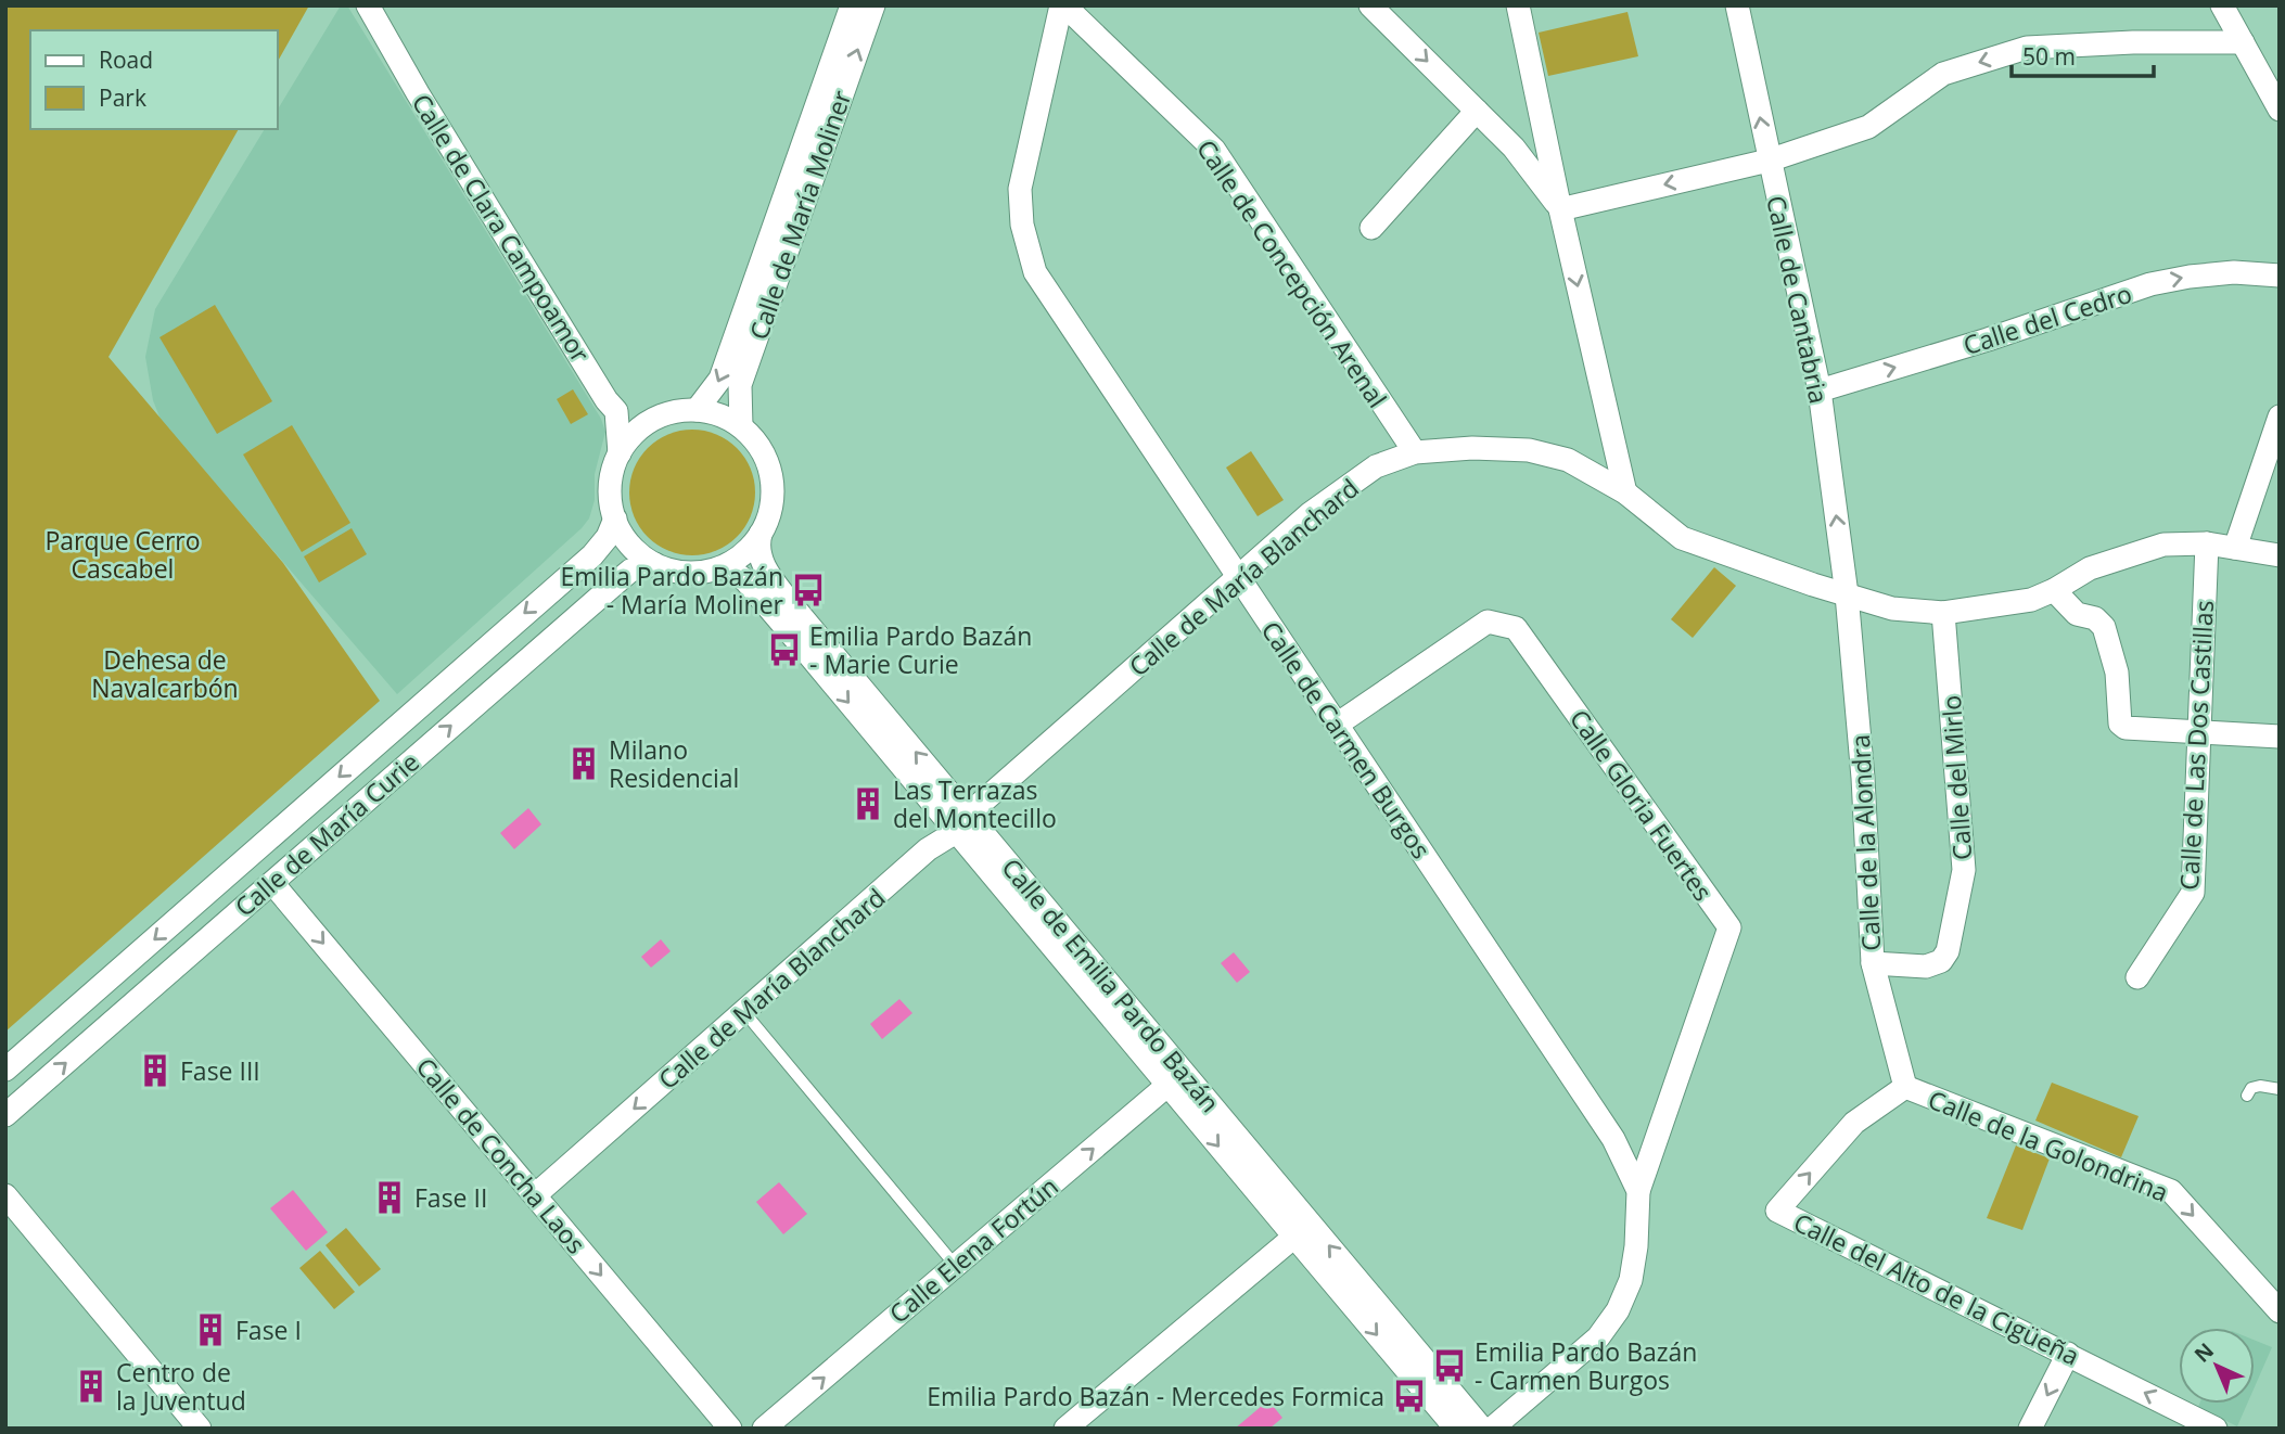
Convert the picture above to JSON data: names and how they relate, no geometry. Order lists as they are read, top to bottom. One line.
{"streets":{"street":["Calle de María Moliner","Calle de Clara Campoamor","Calle de Concepción Arenal","Calle de Cantabria","Calle del Cedro","Calle de María Blanchard","Calle de Carmen Burgos","Calle de Las Dos Castillas","Calle del Mirlo","Calle Gloria Fuertes","Calle de María Curie","Calle de la Alondra","Calle de Emilia Pardo Bazán","Calle de la Golondrina","Calle de Concha Laos","Calle Elena Fortún","Calle del Alto de la Cigüeña"]},"crossings":[["Calle de María Moliner","Calle de María Curie"],["Calle de María Moliner","Calle de Emilia Pardo Bazán"],["Calle de Concepción Arenal","Calle de María Blanchard"],["Calle de Concepción Arenal","Calle de Carmen Burgos"],["Calle de Cantabria","Calle del Cedro"],["Calle de Cantabria","Calle de María Blanchard"],["Calle de Cantabria","Calle de la Alondra"],["Calle de María Blanchard","Calle de Carmen Burgos"],["Calle de María Blanchard","Calle de Las Dos Castillas"],["Calle de María Blanchard","Calle del Mirlo"],["Calle de María Blanchard","Calle de la Alondra"],["Calle de María Blanchard","Calle de Emilia Pardo Bazán"],["Calle de María Blanchard","Calle de Concha Laos"],["Calle de Carmen Burgos","Calle Gloria Fuertes"],["Calle del Mirlo","Calle de la Alondra"],["Calle de María Curie","Calle de Emilia Pardo Bazán"],["Calle de María Curie","Calle de Concha Laos"],["Calle de la Alondra","Calle de la Golondrina"],["Calle de la Alondra","Calle del Alto de la Cigüeña"],["Calle de Emilia Pardo Bazán","Calle Elena Fortún"],["Calle de la Golondrina","Calle del Alto de la Cigüeña"]],"one_way":["Calle de Cantabria","Calle del Cedro","Calle de la Golondrina","Calle de Concha Laos"],"parks":["Parque Cerro Cascabel","Dehesa de Navalcarbón"],"places":{"bus stop":["Emilia Pardo Bazán - María Moliner","Emilia Pardo Bazán - Marie Curie","Emilia Pardo Bazán - Carmen Burgos","Emilia Pardo Bazán - Mercedes Formica"],"building":["Milano Residencial","Las Terrazas del Montecillo","Fase III","Fase II","Fase I","Centro de la Juventud"]},"legend":["Road","Park"],"scale_bar":"50 m","north":"top left"}
